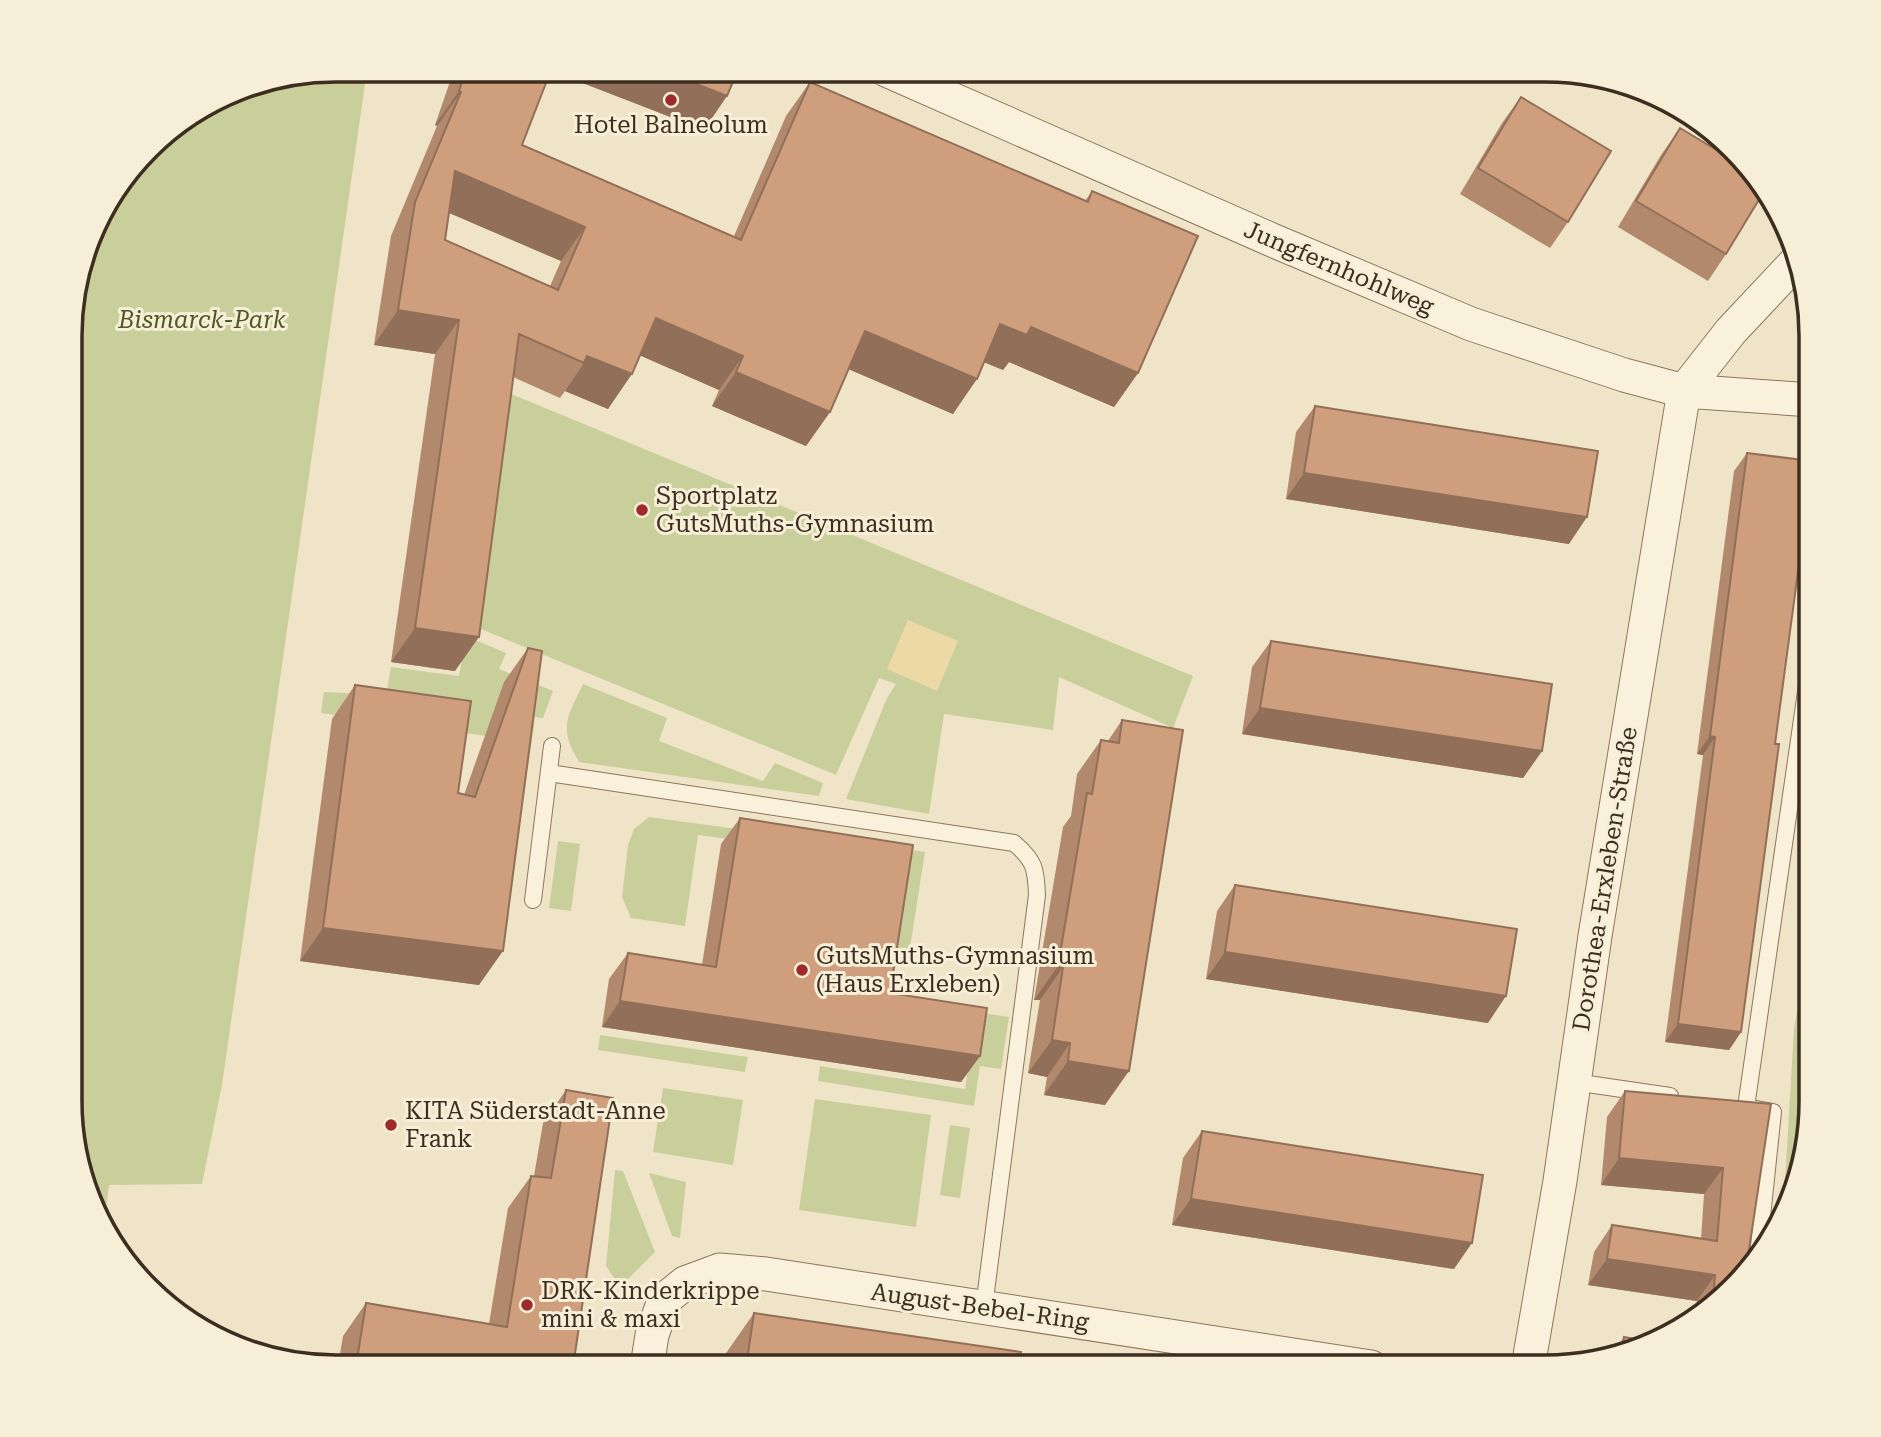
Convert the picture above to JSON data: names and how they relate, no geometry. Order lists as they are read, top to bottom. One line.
{"streets":{"street":["Jungfernhohlweg","Dorothea-Erxleben-Straße","August-Bebel-Ring"]},"crossings":[["Jungfernhohlweg","Dorothea-Erxleben-Straße"]],"parks":["Bismarck-Park"],"places":["Hotel Balneolum","Sportplatz GutsMuths-Gymnasium","GutsMuths-Gymnasium (Haus Erxleben)","KITA Süderstadt-Anne Frank","DRK-Kinderkrippe mini & maxi"]}
